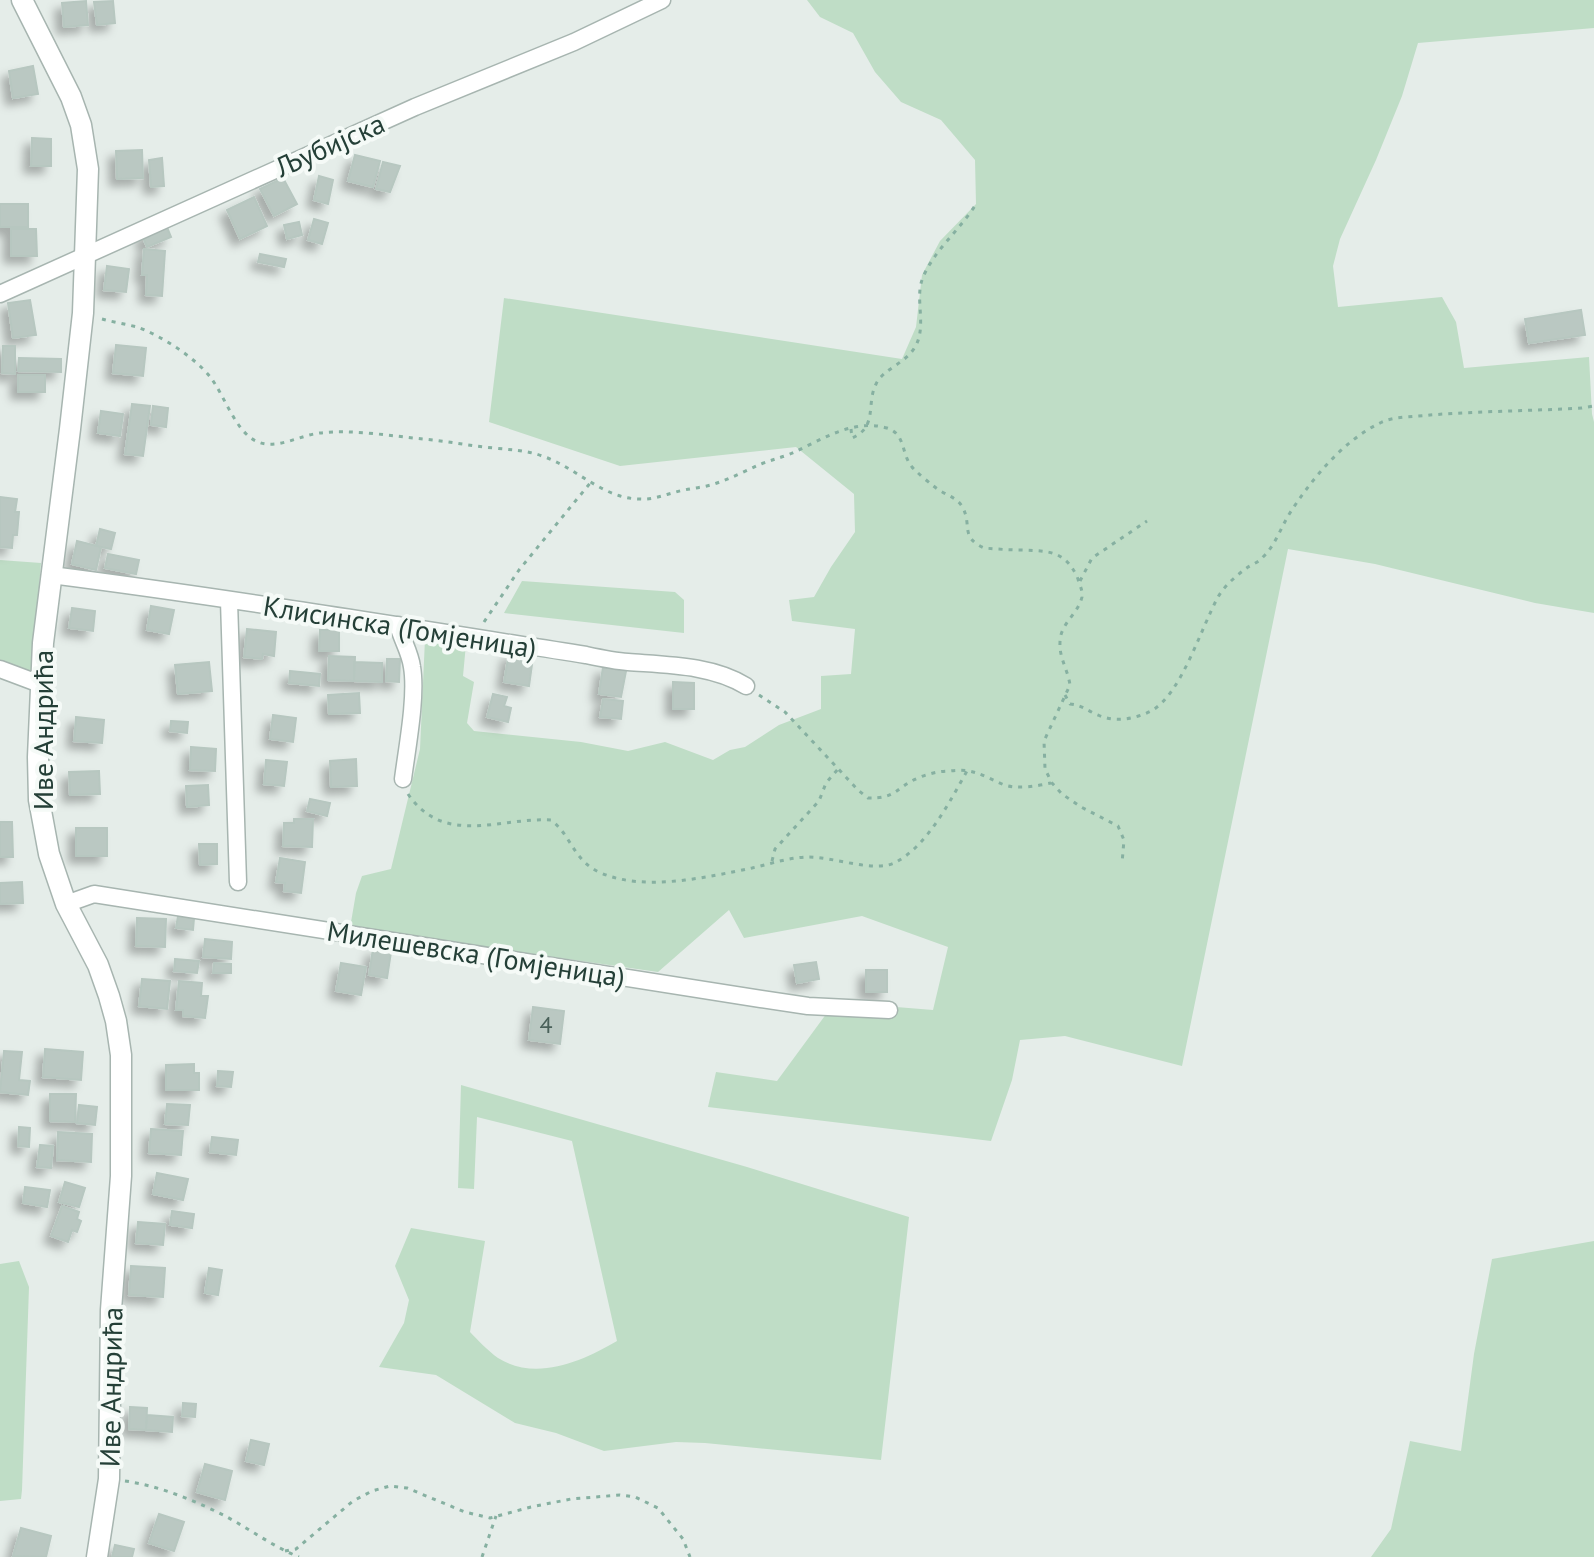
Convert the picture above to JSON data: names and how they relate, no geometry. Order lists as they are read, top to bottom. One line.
{"streets":{"street":["Љубијска","Клисинска (Гомјеница)","Иве Андрића","Милешевска (Гомјеница)"]},"crossings":[["Љубијска","Иве Андрића"],["Клисинска (Гомјеница)","Иве Андрића"],["Иве Андрића","Милешевска (Гомјеница)"]],"house_numbers":["4"]}
